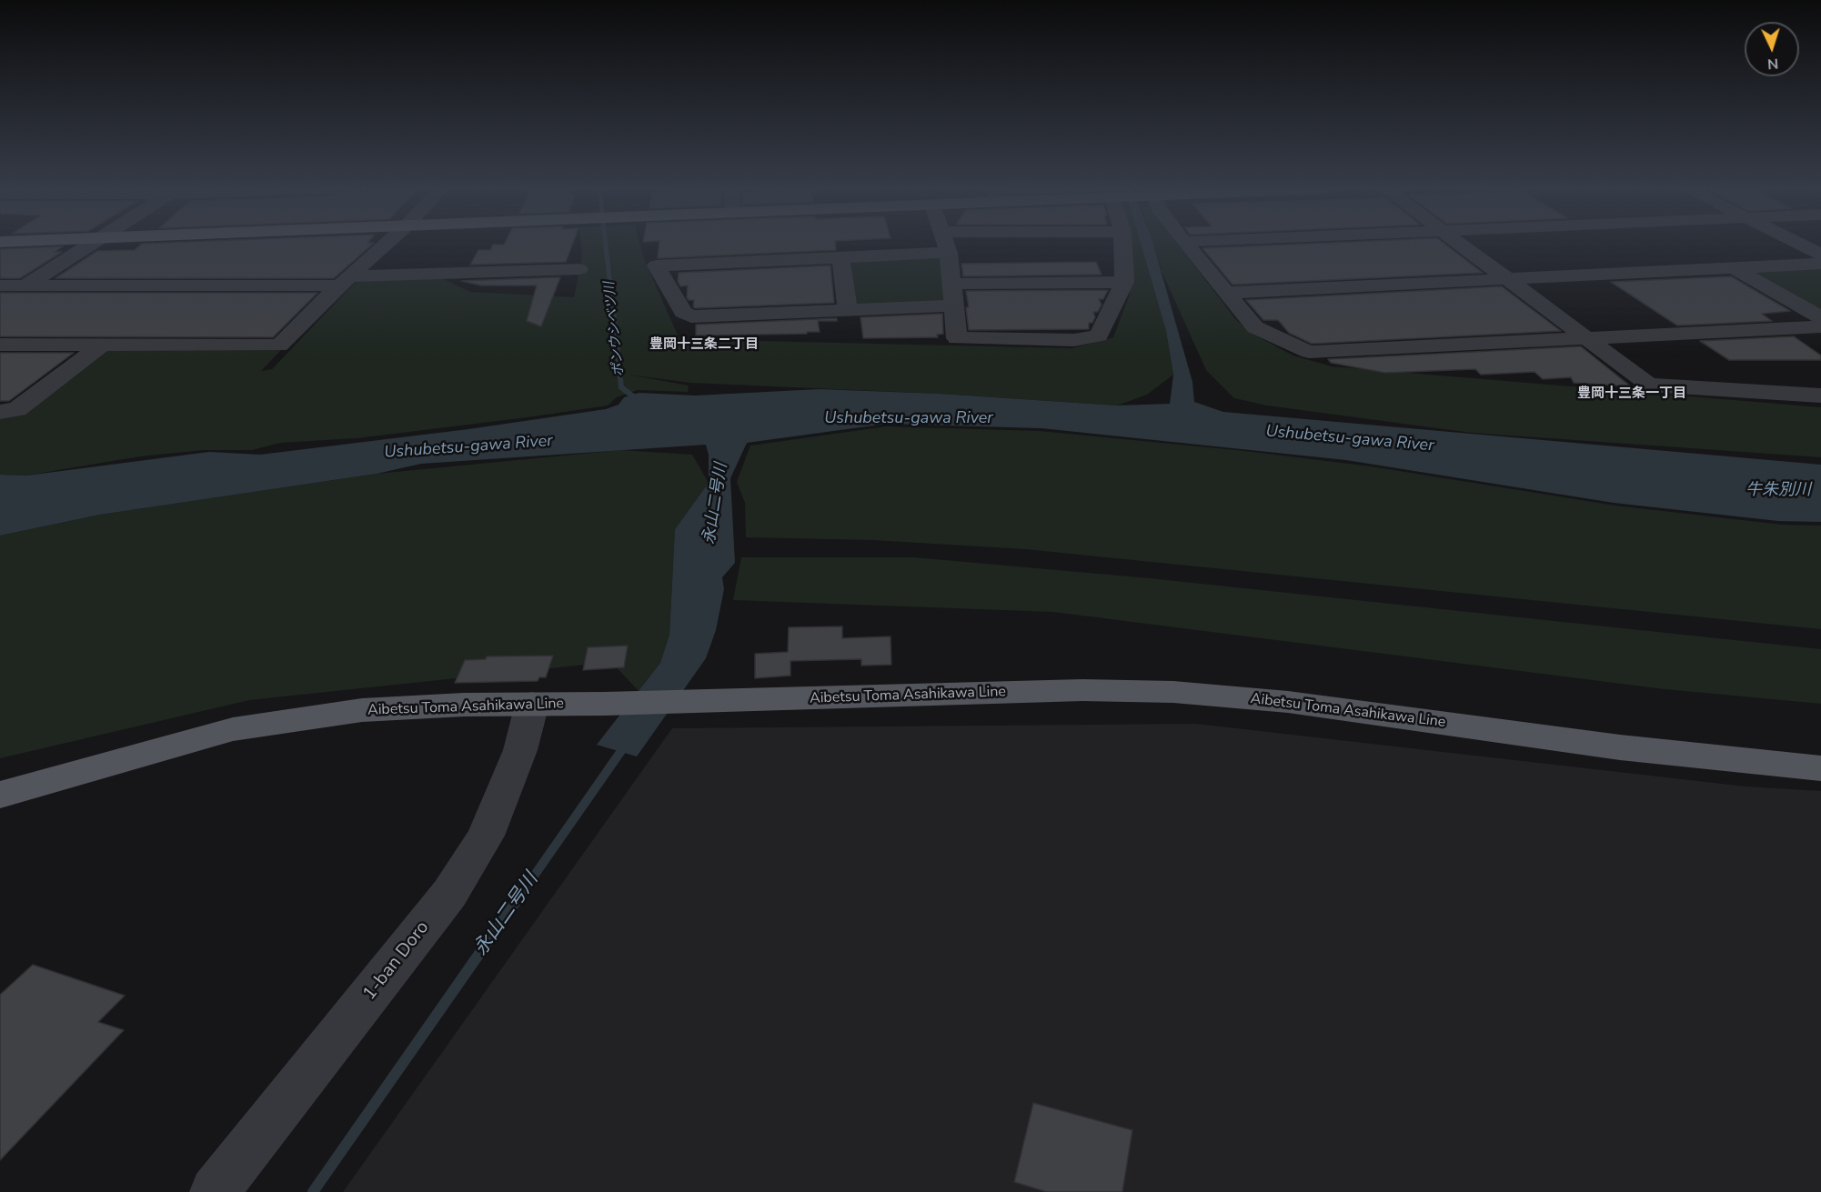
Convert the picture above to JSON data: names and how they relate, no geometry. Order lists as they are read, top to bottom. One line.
{"streets":{"main road":["Aibetsu Toma Asahikawa Line"],"street":["1-ban Doro"]},"crossings":[["Aibetsu Toma Asahikawa Line","1-ban Doro"]],"districts":["豊岡十三条二丁目","豊岡十三条一丁目"],"water":["ポンウシベツ川","Ushubetsu-gawa River","牛朱別川","永山二号川"],"north":"bottom"}
